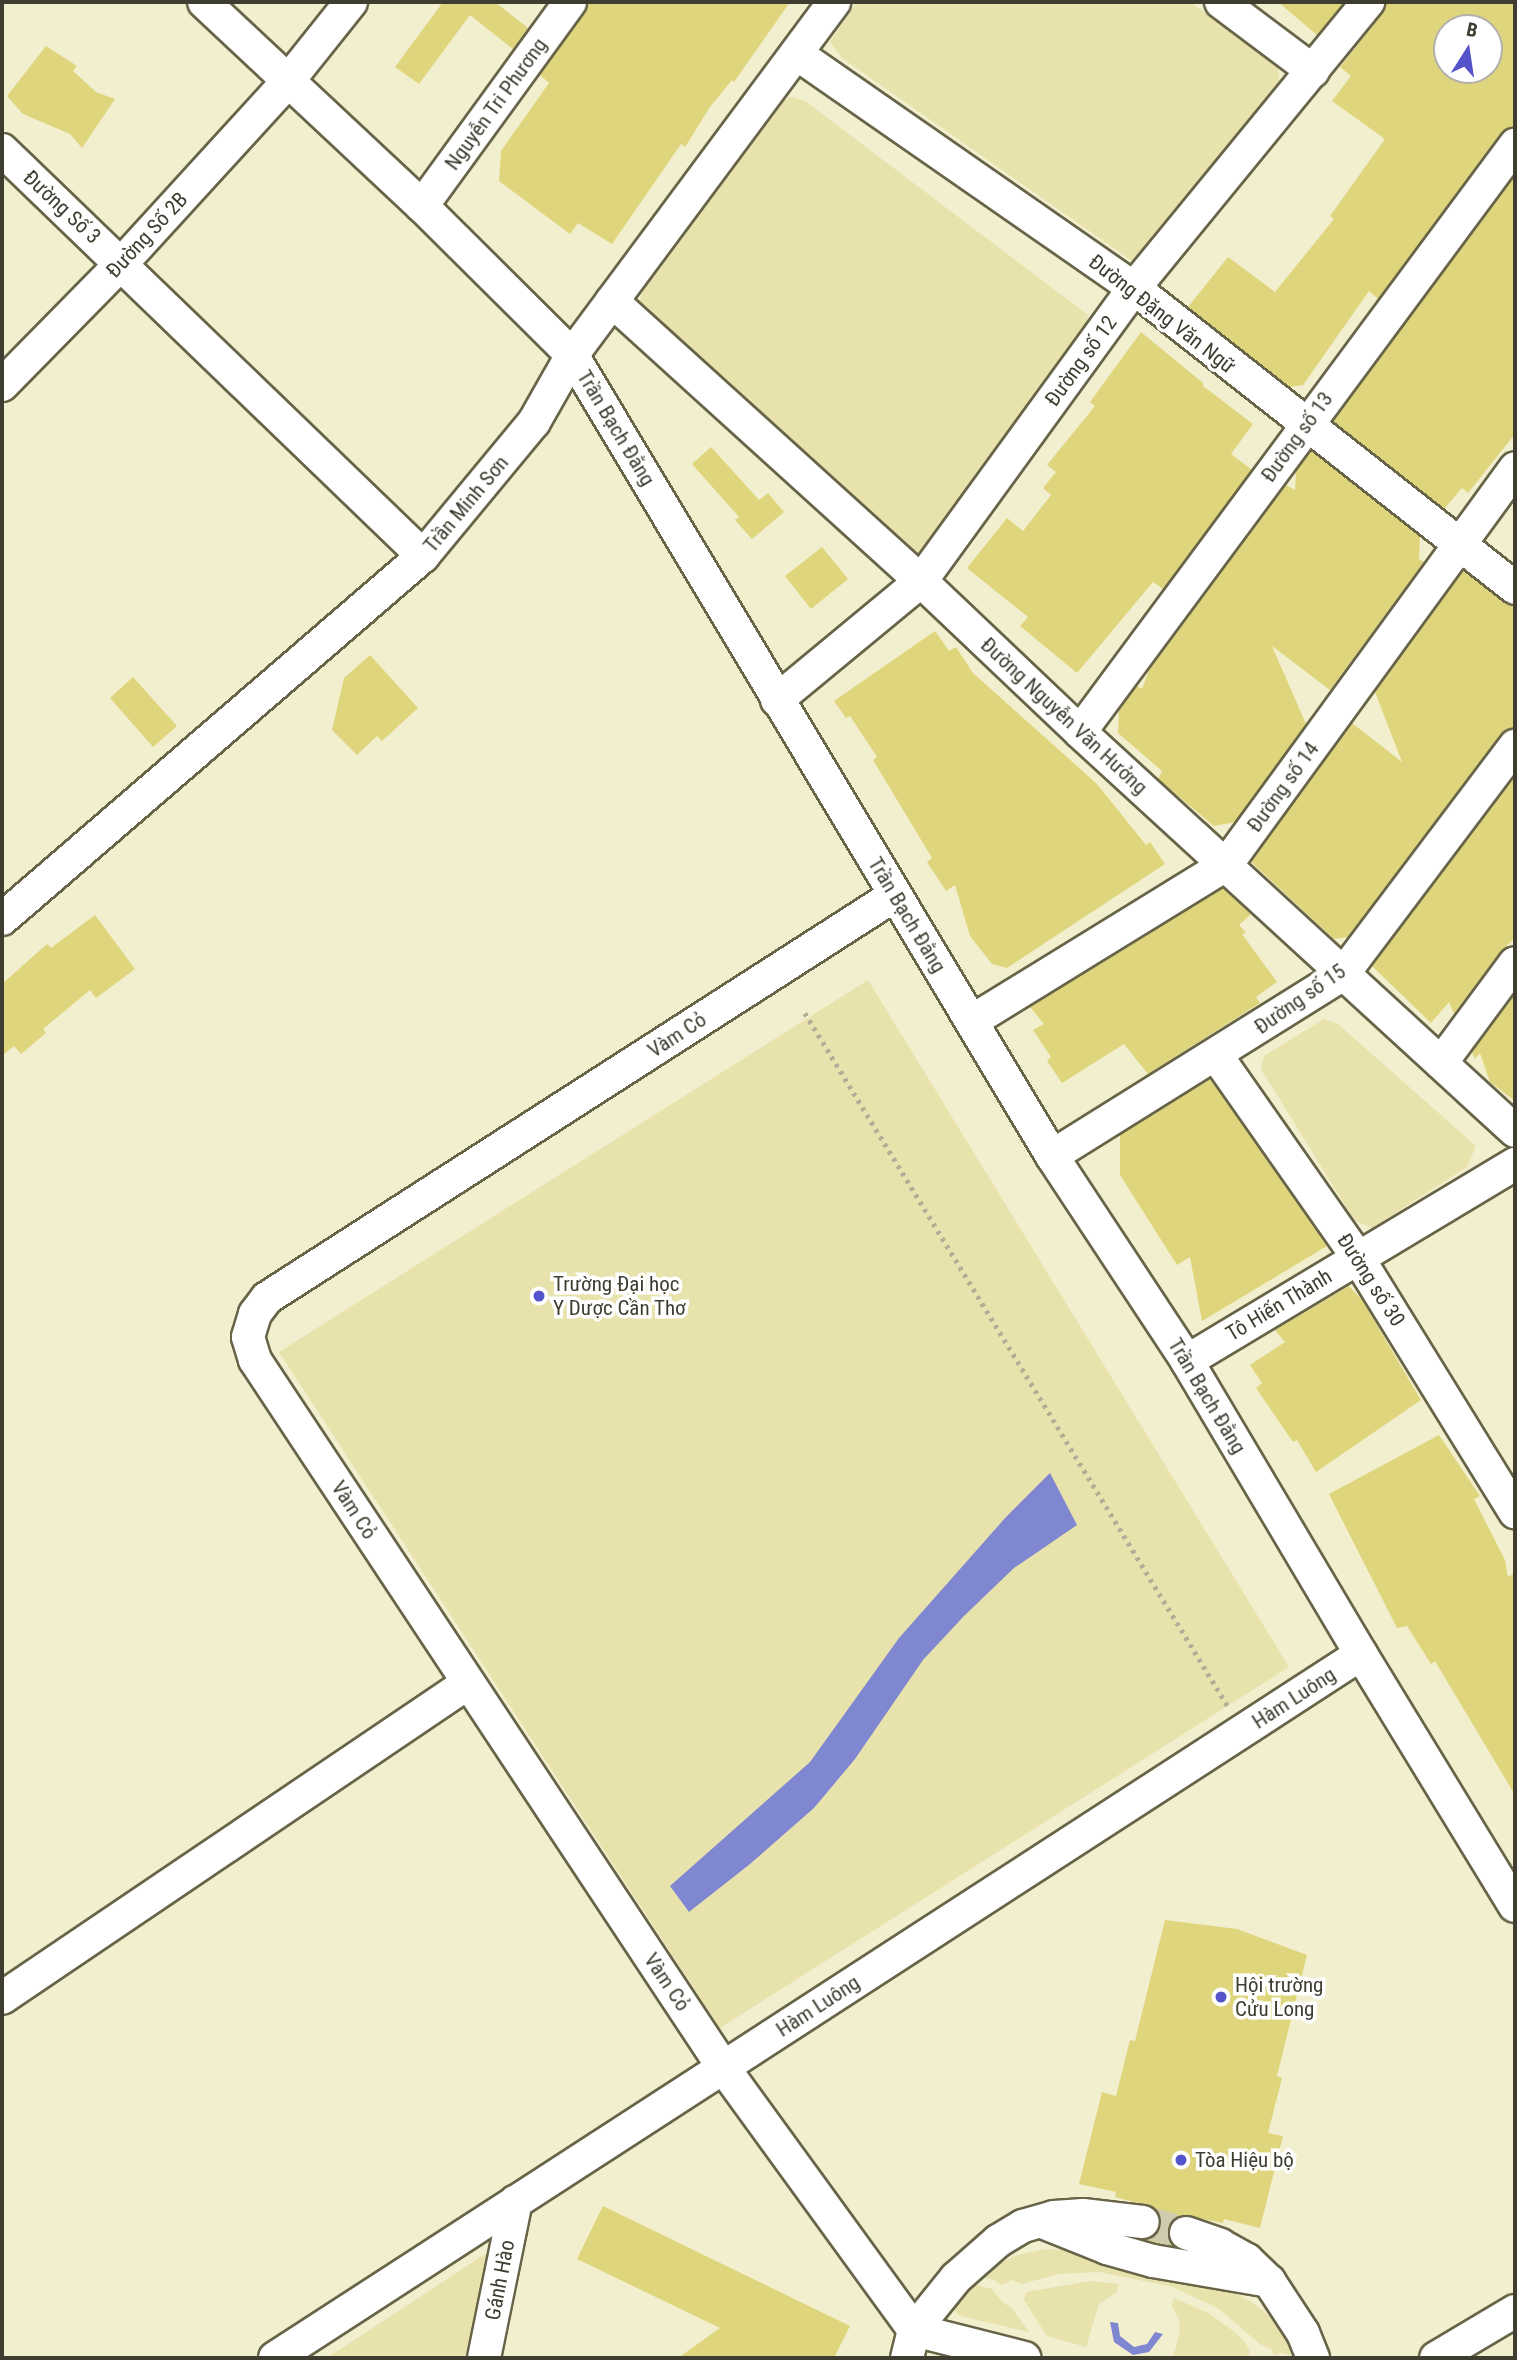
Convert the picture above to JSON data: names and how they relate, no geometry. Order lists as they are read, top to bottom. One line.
{"streets":{"street":["Nguyễn Tri Phương","Đường Số 3","Đường Số 2B","Đường Đặng Văn Ngữ","Đường số 12","Trần Bạch Đằng","Đường số 13","Trần Minh Sơn","Đường Nguyễn Văn Hưởng","Đường số 14","Đường số 15","Vàm Cỏ","Đường số 30","Tô Hiến Thành","Hàm Luông","Gánh Hào"]},"crossings":[["Nguyễn Tri Phương","Trần Bạch Đằng"],["Đường Số 3","Đường Số 2B"],["Đường Số 3","Trần Minh Sơn"],["Đường Số 2B","Trần Bạch Đằng"],["Đường Đặng Văn Ngữ","Đường số 12"],["Đường Đặng Văn Ngữ","Đường số 13"],["Đường Đặng Văn Ngữ","Trần Minh Sơn"],["Đường Đặng Văn Ngữ","Đường số 14"],["Đường số 12","Trần Bạch Đằng"],["Đường số 12","Đường Nguyễn Văn Hưởng"],["Trần Bạch Đằng","Trần Minh Sơn"],["Trần Bạch Đằng","Đường số 14"],["Trần Bạch Đằng","Đường số 15"],["Trần Bạch Đằng","Vàm Cỏ"],["Trần Bạch Đằng","Tô Hiến Thành"],["Trần Bạch Đằng","Hàm Luông"],["Đường số 13","Đường Nguyễn Văn Hưởng"],["Trần Minh Sơn","Đường Nguyễn Văn Hưởng"],["Đường Nguyễn Văn Hưởng","Đường số 14"],["Đường Nguyễn Văn Hưởng","Đường số 15"],["Đường số 15","Đường số 30"],["Vàm Cỏ","Hàm Luông"],["Đường số 30","Tô Hiến Thành"],["Hàm Luông","Gánh Hào"]],"places":["Trường Đại học Y Dược Cần Thơ","Hội trường Cửu Long","Tòa Hiệu bộ"],"north":"top"}
